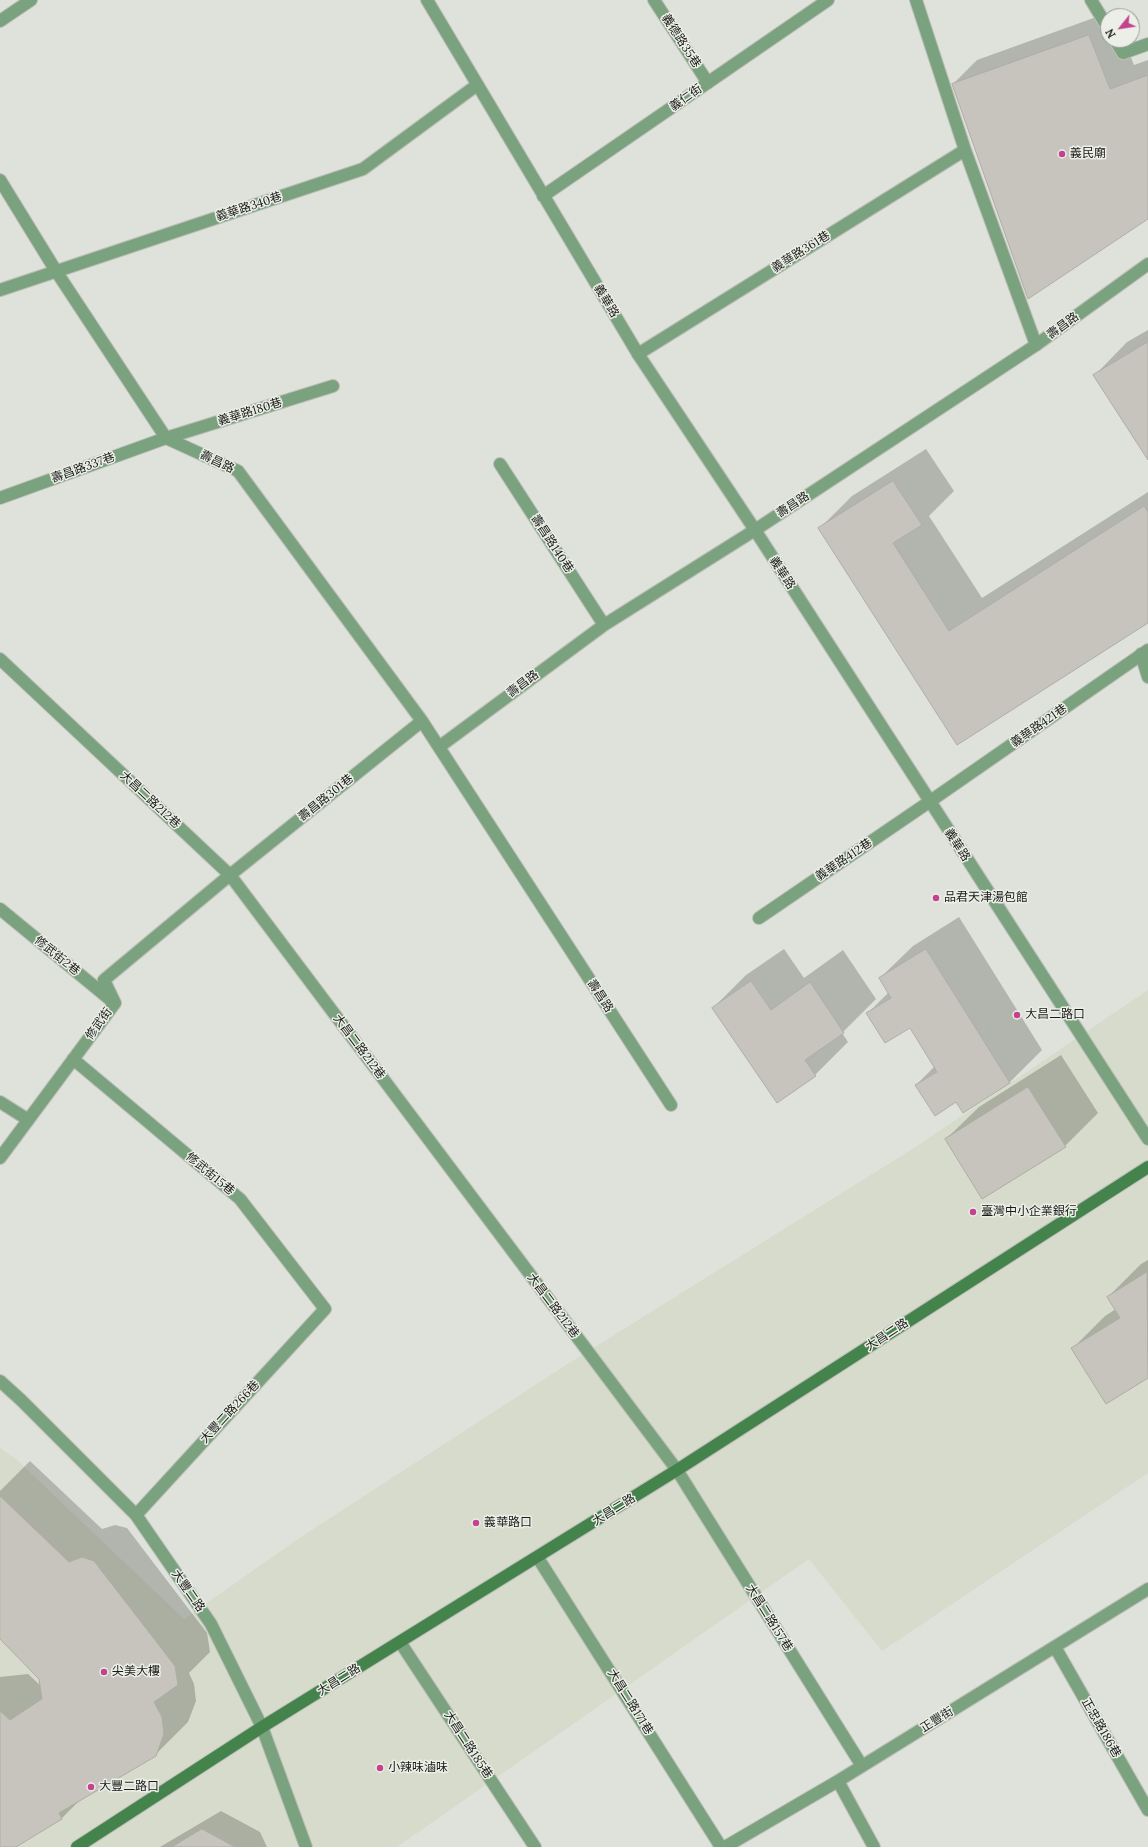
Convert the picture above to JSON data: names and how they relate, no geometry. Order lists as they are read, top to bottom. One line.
{"streets":{"street":["義德路35巷","義仁街","義華路340巷","義華路361巷","義華路","壽昌路","義華路180巷","壽昌路337巷","壽昌路140巷","義華路421巷","壽昌路301巷","大昌二路212巷","義華路412巷","修武街2巷","修武街","修武街15巷","大昌二路","大豐二路266巷","大豐二路","大昌二路157巷","大昌二路171巷","正豐街","正忠路186巷","大昌二路185巷"]},"crossings":[["義德路35巷","義仁街"],["義仁街","義華路"],["義華路340巷","義華路"],["義華路361巷","義華路"],["義華路","壽昌路"],["義華路","義華路421巷"],["義華路","義華路412巷"],["壽昌路","義華路180巷"],["壽昌路","壽昌路337巷"],["壽昌路","壽昌路140巷"],["壽昌路","壽昌路301巷"],["義華路180巷","壽昌路337巷"],["義華路421巷","義華路412巷"],["壽昌路301巷","大昌二路212巷"],["壽昌路301巷","修武街"],["大昌二路212巷","修武街"],["大昌二路212巷","大昌二路"],["大昌二路212巷","大昌二路157巷"],["修武街2巷","修武街"],["修武街","修武街15巷"],["修武街15巷","大豐二路266巷"],["大昌二路","大豐二路"],["大昌二路","大昌二路157巷"],["大昌二路","大昌二路171巷"],["大昌二路","大昌二路185巷"],["大豐二路266巷","大豐二路"],["大昌二路157巷","正豐街"],["正豐街","正忠路186巷"]],"places":["義民廟","品君天津湯包館","大昌二路口","臺灣中小企業銀行","義華路口","尖美大樓","小辣味滷味","大豐二路口"],"north":"bottom left"}
